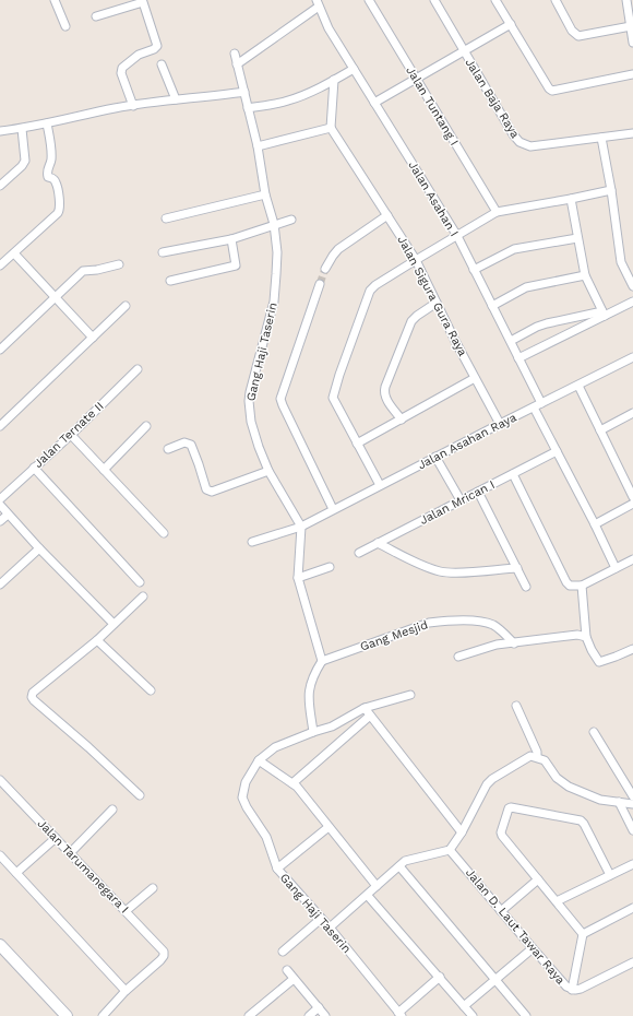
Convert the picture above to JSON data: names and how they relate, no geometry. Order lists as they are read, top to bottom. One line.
{"streets":{"street":["Jalan Baja Raya","Jalan Tuntang I","Jalan Asahan I","Jalan Sigura Gura Raya","Gang Haji Taserin","Jalan Ternate II","Jalan Asahan Raya","Jalan Mrican I","Gang Mesjid","Jalan Tarumanegara I","Jalan D. Laut Tawar Raya"]},"crossings":[["Jalan Asahan I","Jalan Asahan Raya"],["Jalan Sigura Gura Raya","Jalan Asahan Raya"],["Gang Haji Taserin","Jalan Asahan Raya"]]}
